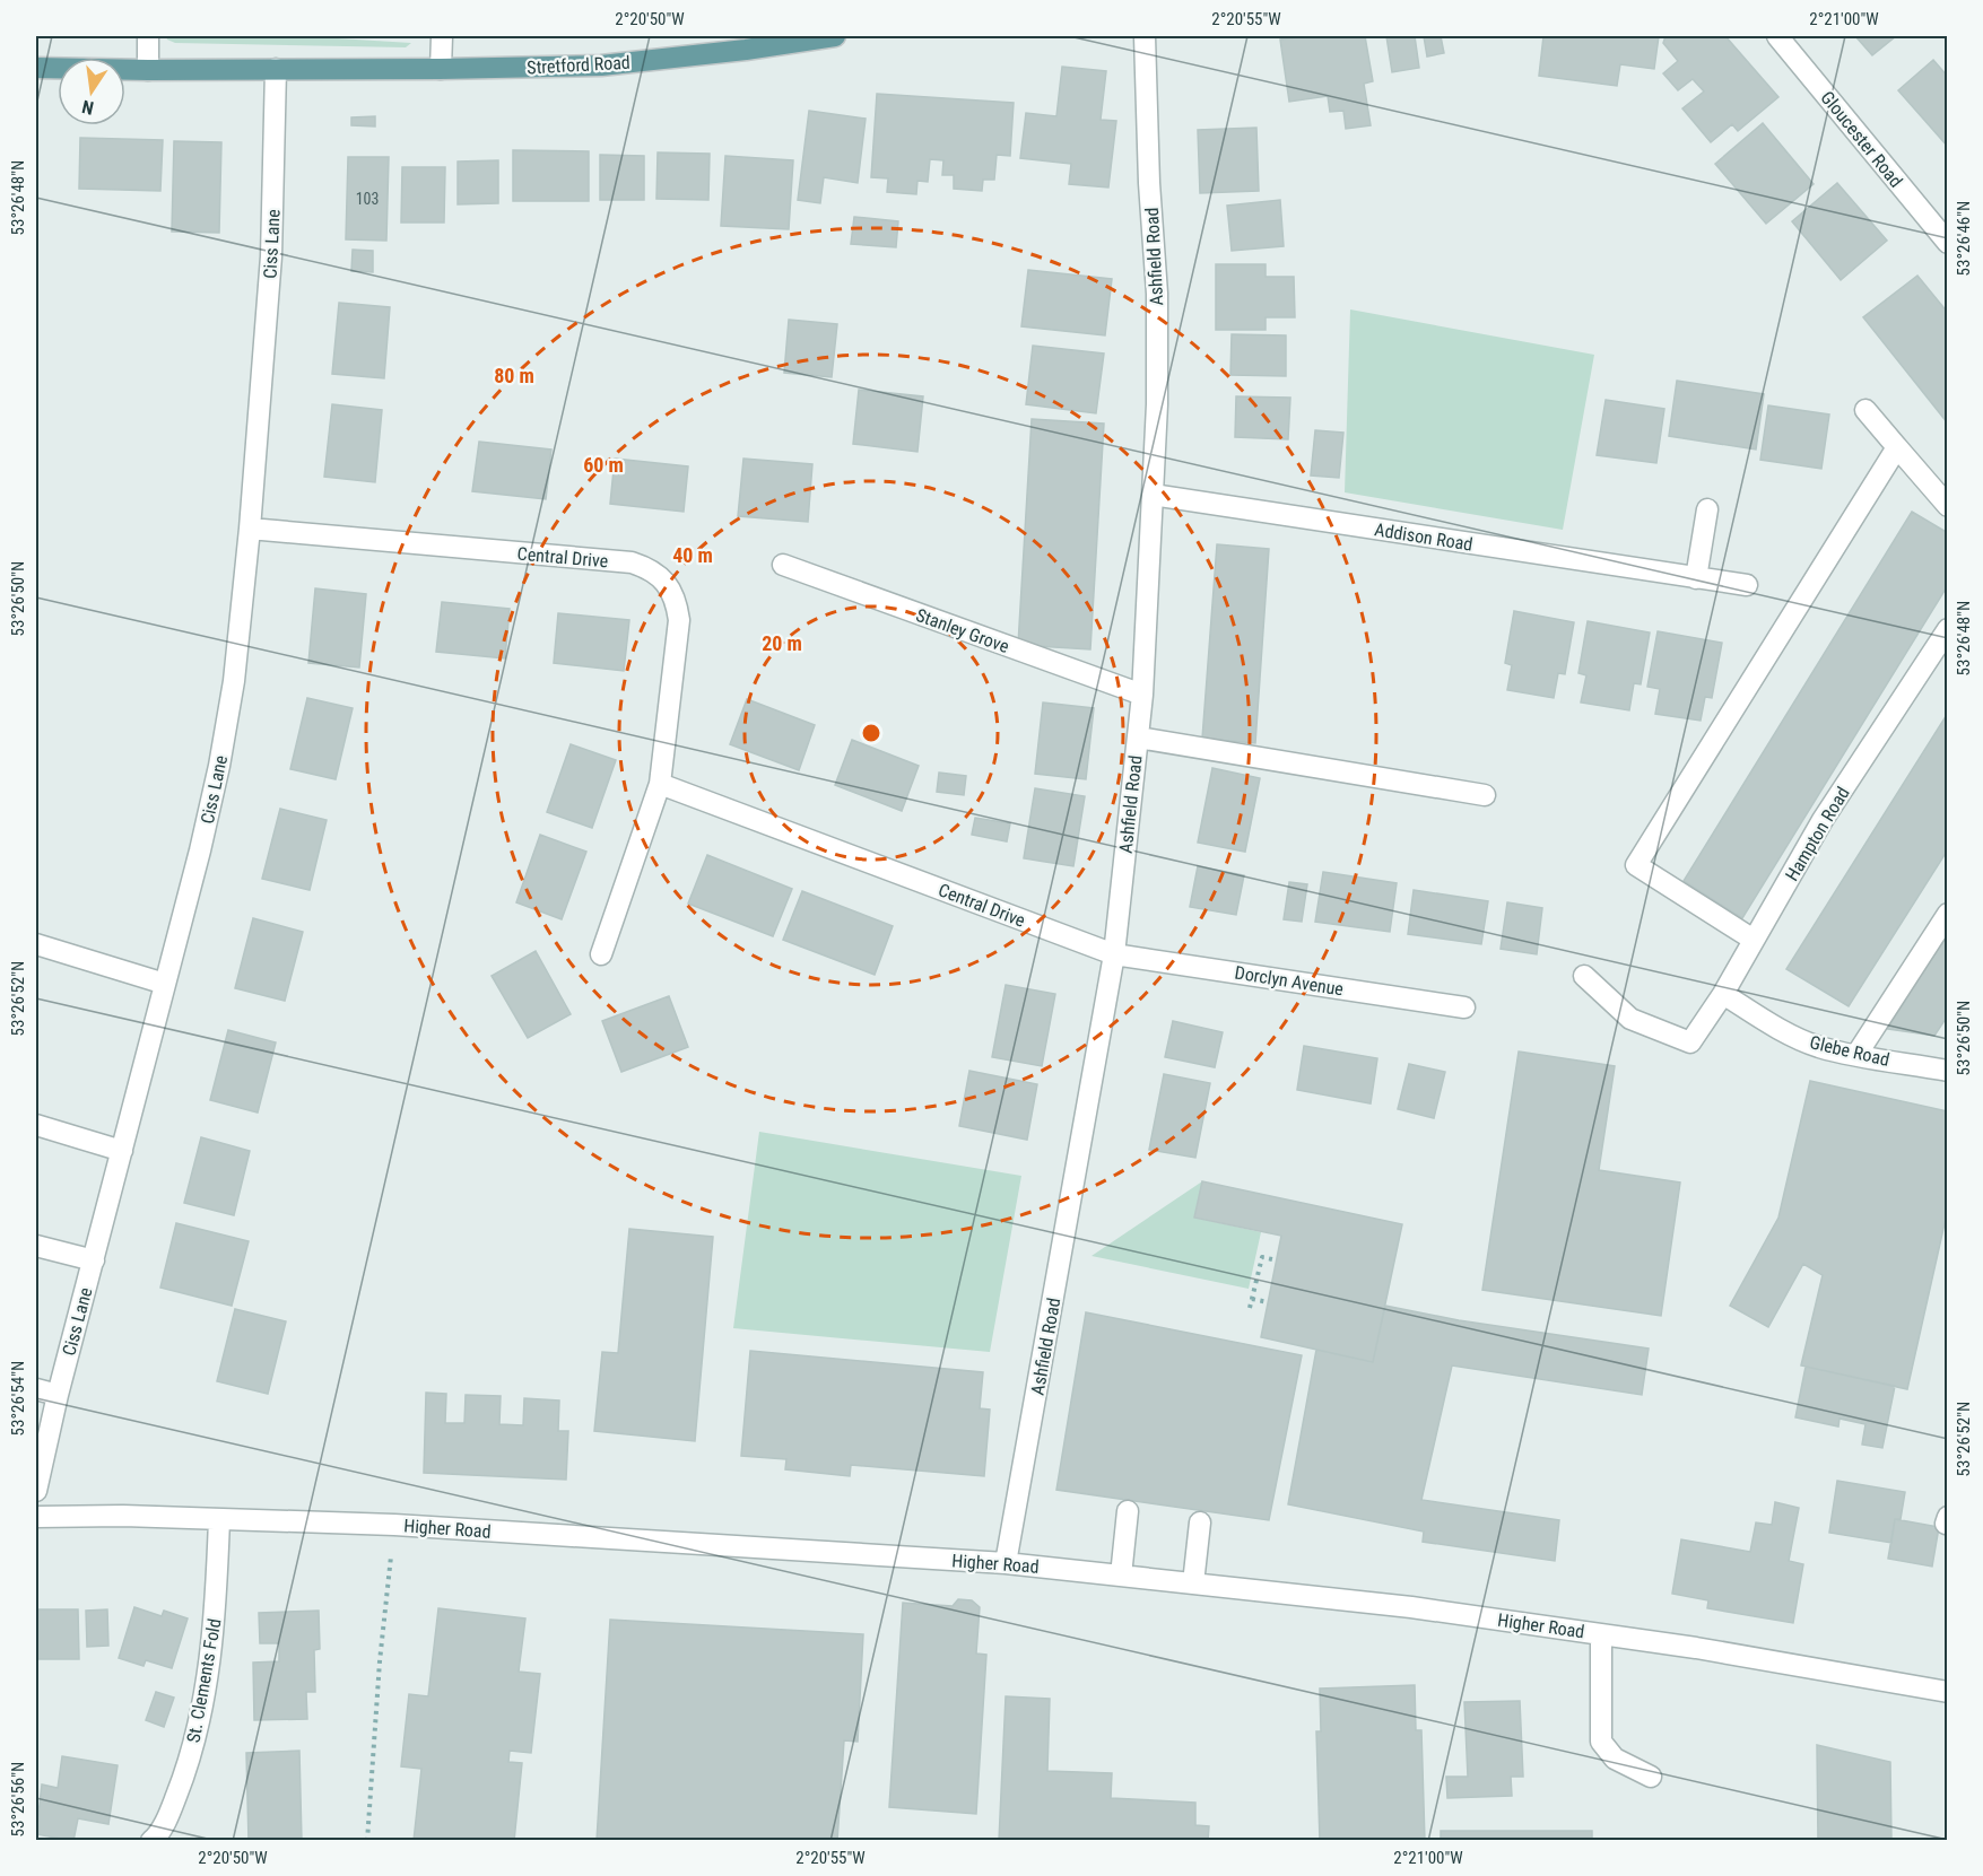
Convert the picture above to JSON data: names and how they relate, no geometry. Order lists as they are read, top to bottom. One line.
{"streets":{"main road":["Stretford Road"],"street":["Gloucester Road","Ciss Lane","Ashfield Road","Addison Road","Central Drive","Stanley Grove","Hampton Road","Dorclyn Avenue","Glebe Road","Higher Road","St. Clements Fold"]},"crossings":[["Stretford Road","Ciss Lane"],["Ciss Lane","Central Drive"],["Ashfield Road","Addison Road"],["Ashfield Road","Central Drive"],["Ashfield Road","Stanley Grove"],["Ashfield Road","Dorclyn Avenue"],["Ashfield Road","Higher Road"],["Central Drive","Dorclyn Avenue"],["Hampton Road","Glebe Road"],["Higher Road","St. Clements Fold"]],"house_numbers":["103"],"north":"bottom","coordinates":["2°20'50\"W","2°20'55\"W","2°21'00\"W","53°26'48\"N","53°26'46\"N","53°26'50\"N","53°26'52\"N","53°26'54\"N","53°26'56\"N"],"rings":["80 m","60 m","40 m","20 m"]}
